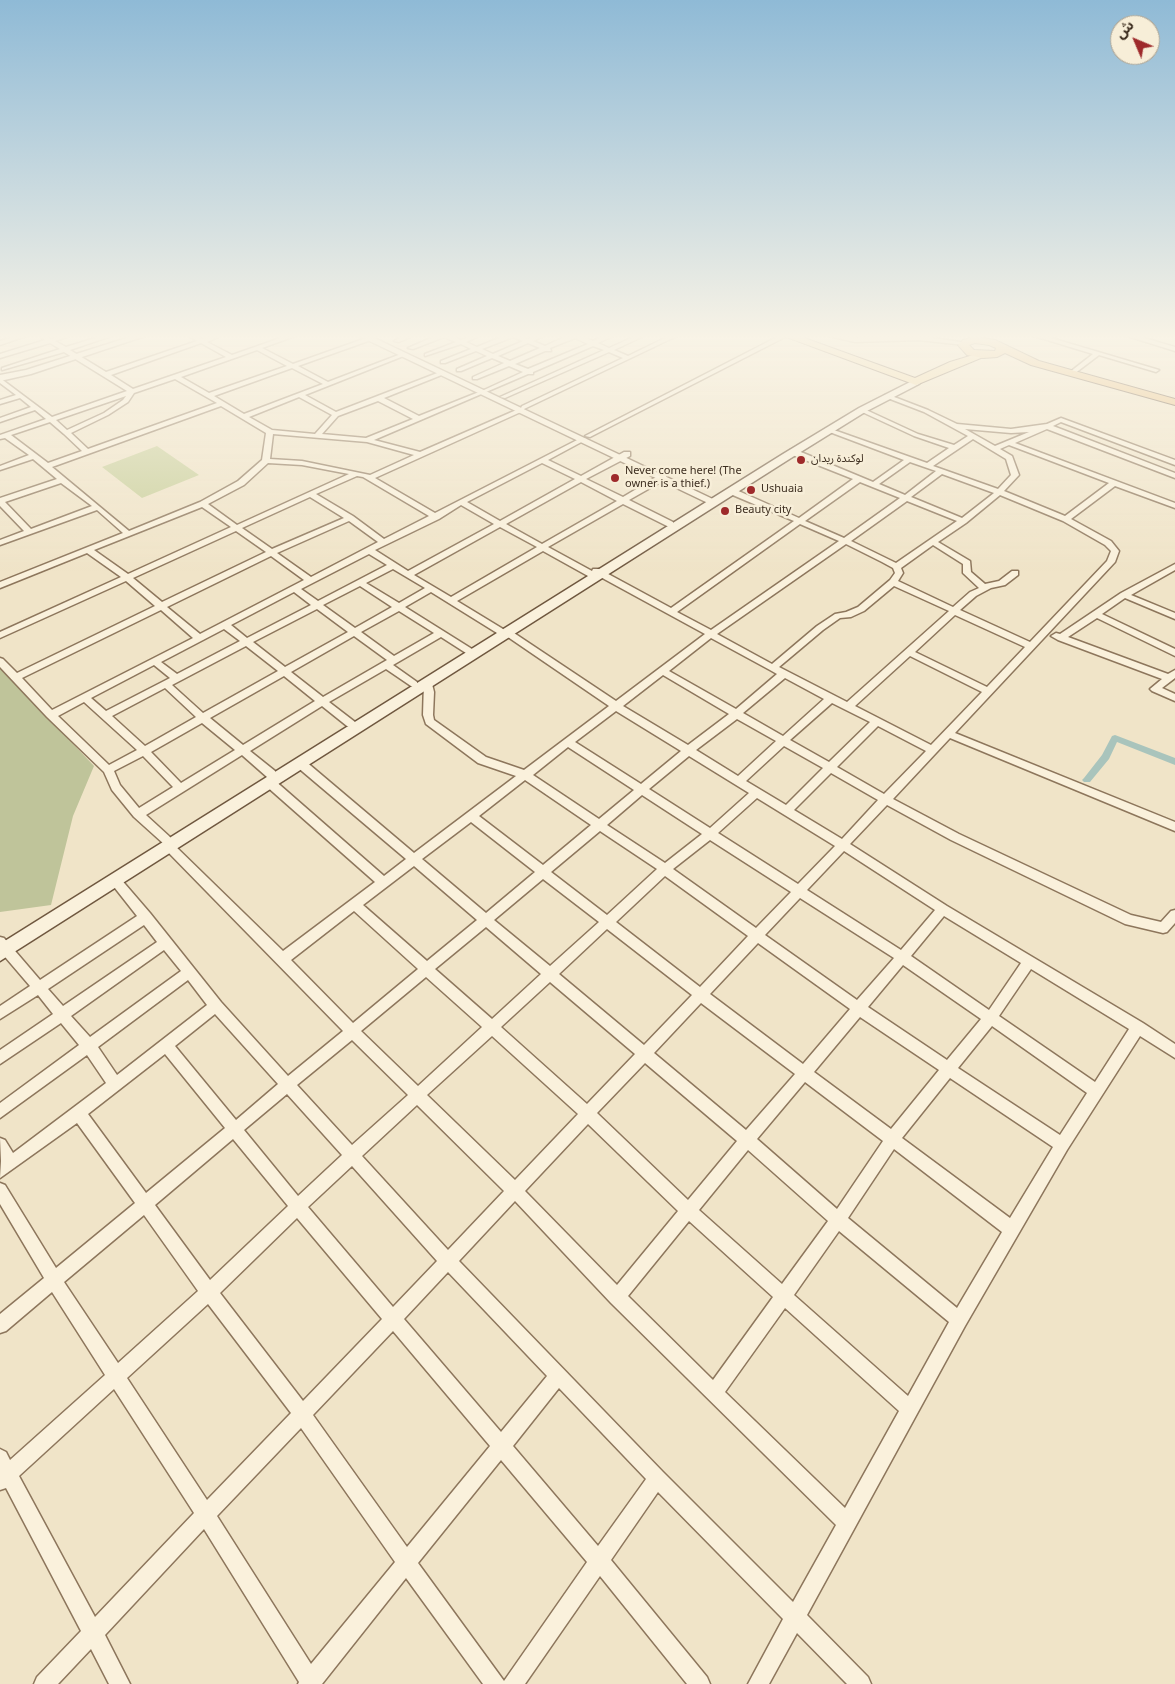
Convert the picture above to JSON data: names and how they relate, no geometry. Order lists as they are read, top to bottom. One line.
{"places":["لوكندة ريدان","Never come here! (The owner is a thief.)","Ushuaia","Beauty city"],"north":"top left"}
